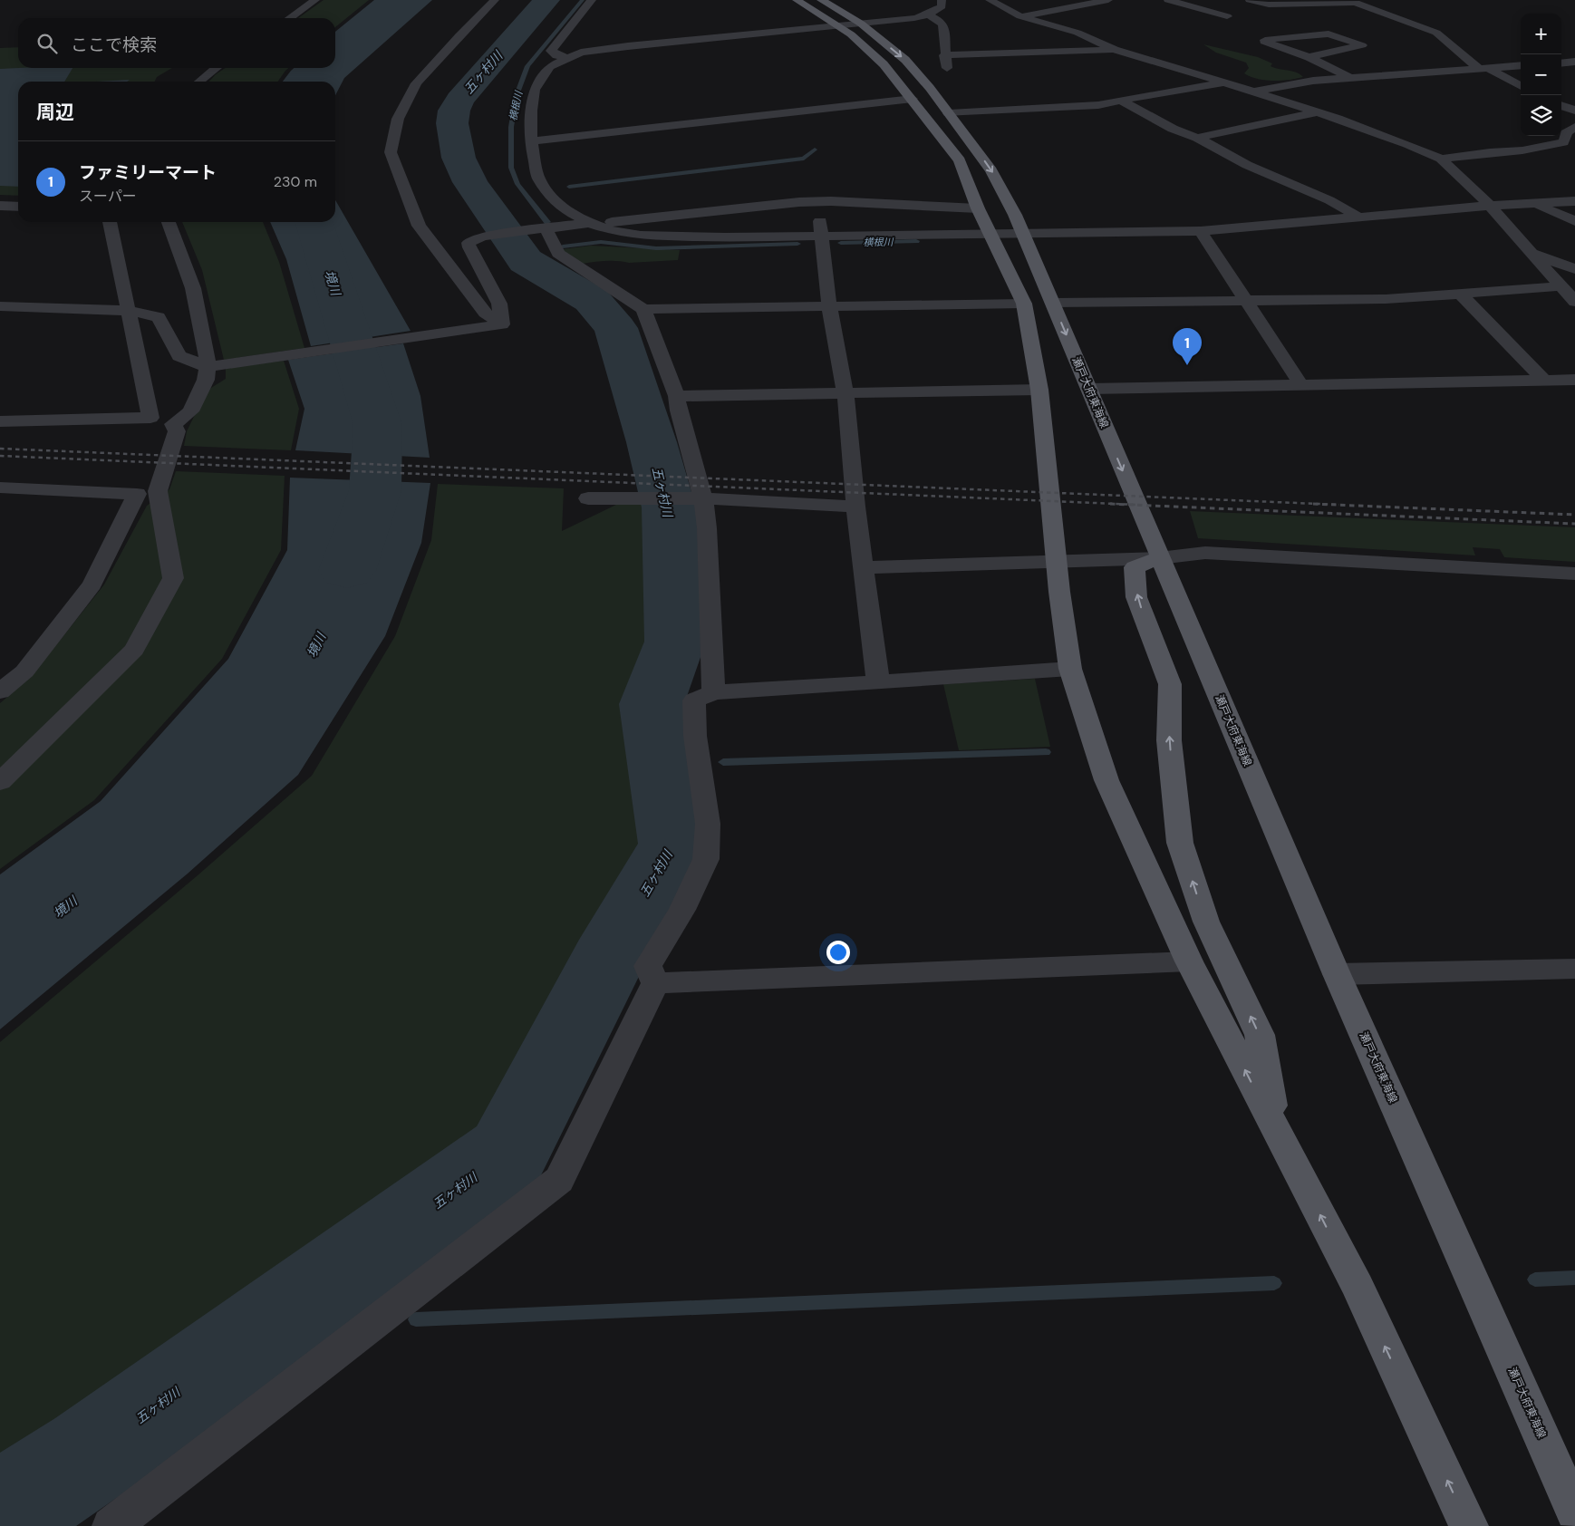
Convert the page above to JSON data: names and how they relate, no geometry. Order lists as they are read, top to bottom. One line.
{"streets":{"main road":["瀬戸大府東海線"]},"water":["五ヶ村川","横根川","境川"],"page":{"map_buttons":["+","−"],"search":"ここで検索","heading":"周辺","list":[{"mark":"1","name":"ファミリーマート","note":"スーパー","value":"230 m"}],"pins":"1"}}
